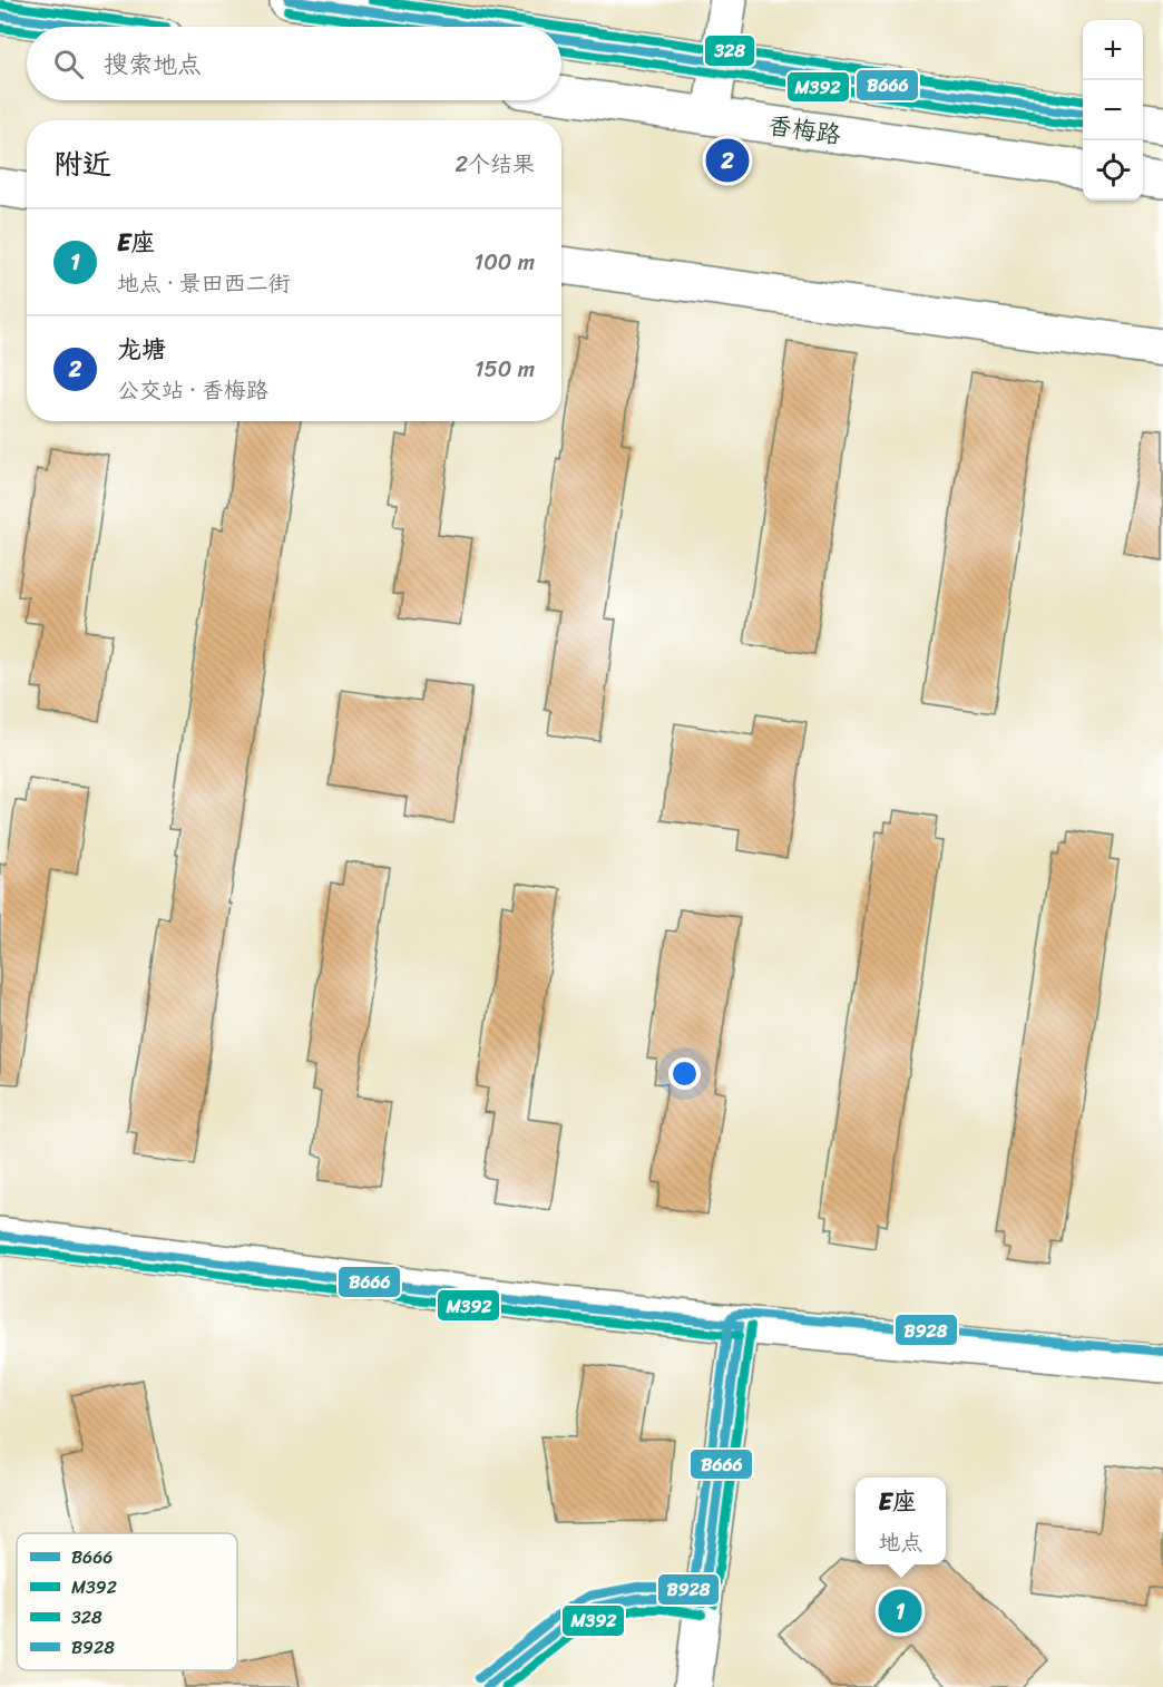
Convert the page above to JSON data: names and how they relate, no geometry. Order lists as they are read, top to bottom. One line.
{"streets":{"street":["香梅路"]},"lines":["transit line B666","transit line 328","transit line M392","transit line B928"],"legend":["B666","M392","328","B928"],"page":{"map_buttons":["+","−"],"search":"搜索地点","heading":["附近","2个结果"],"pins":["2","1"],"list":[{"mark":"1","name":"E座","note":"地点 · 景田西二街","value":"100 m"},{"mark":"2","name":"龙塘","note":"公交站 · 香梅路","value":"150 m"}],"popup":["E座","地点"]}}
